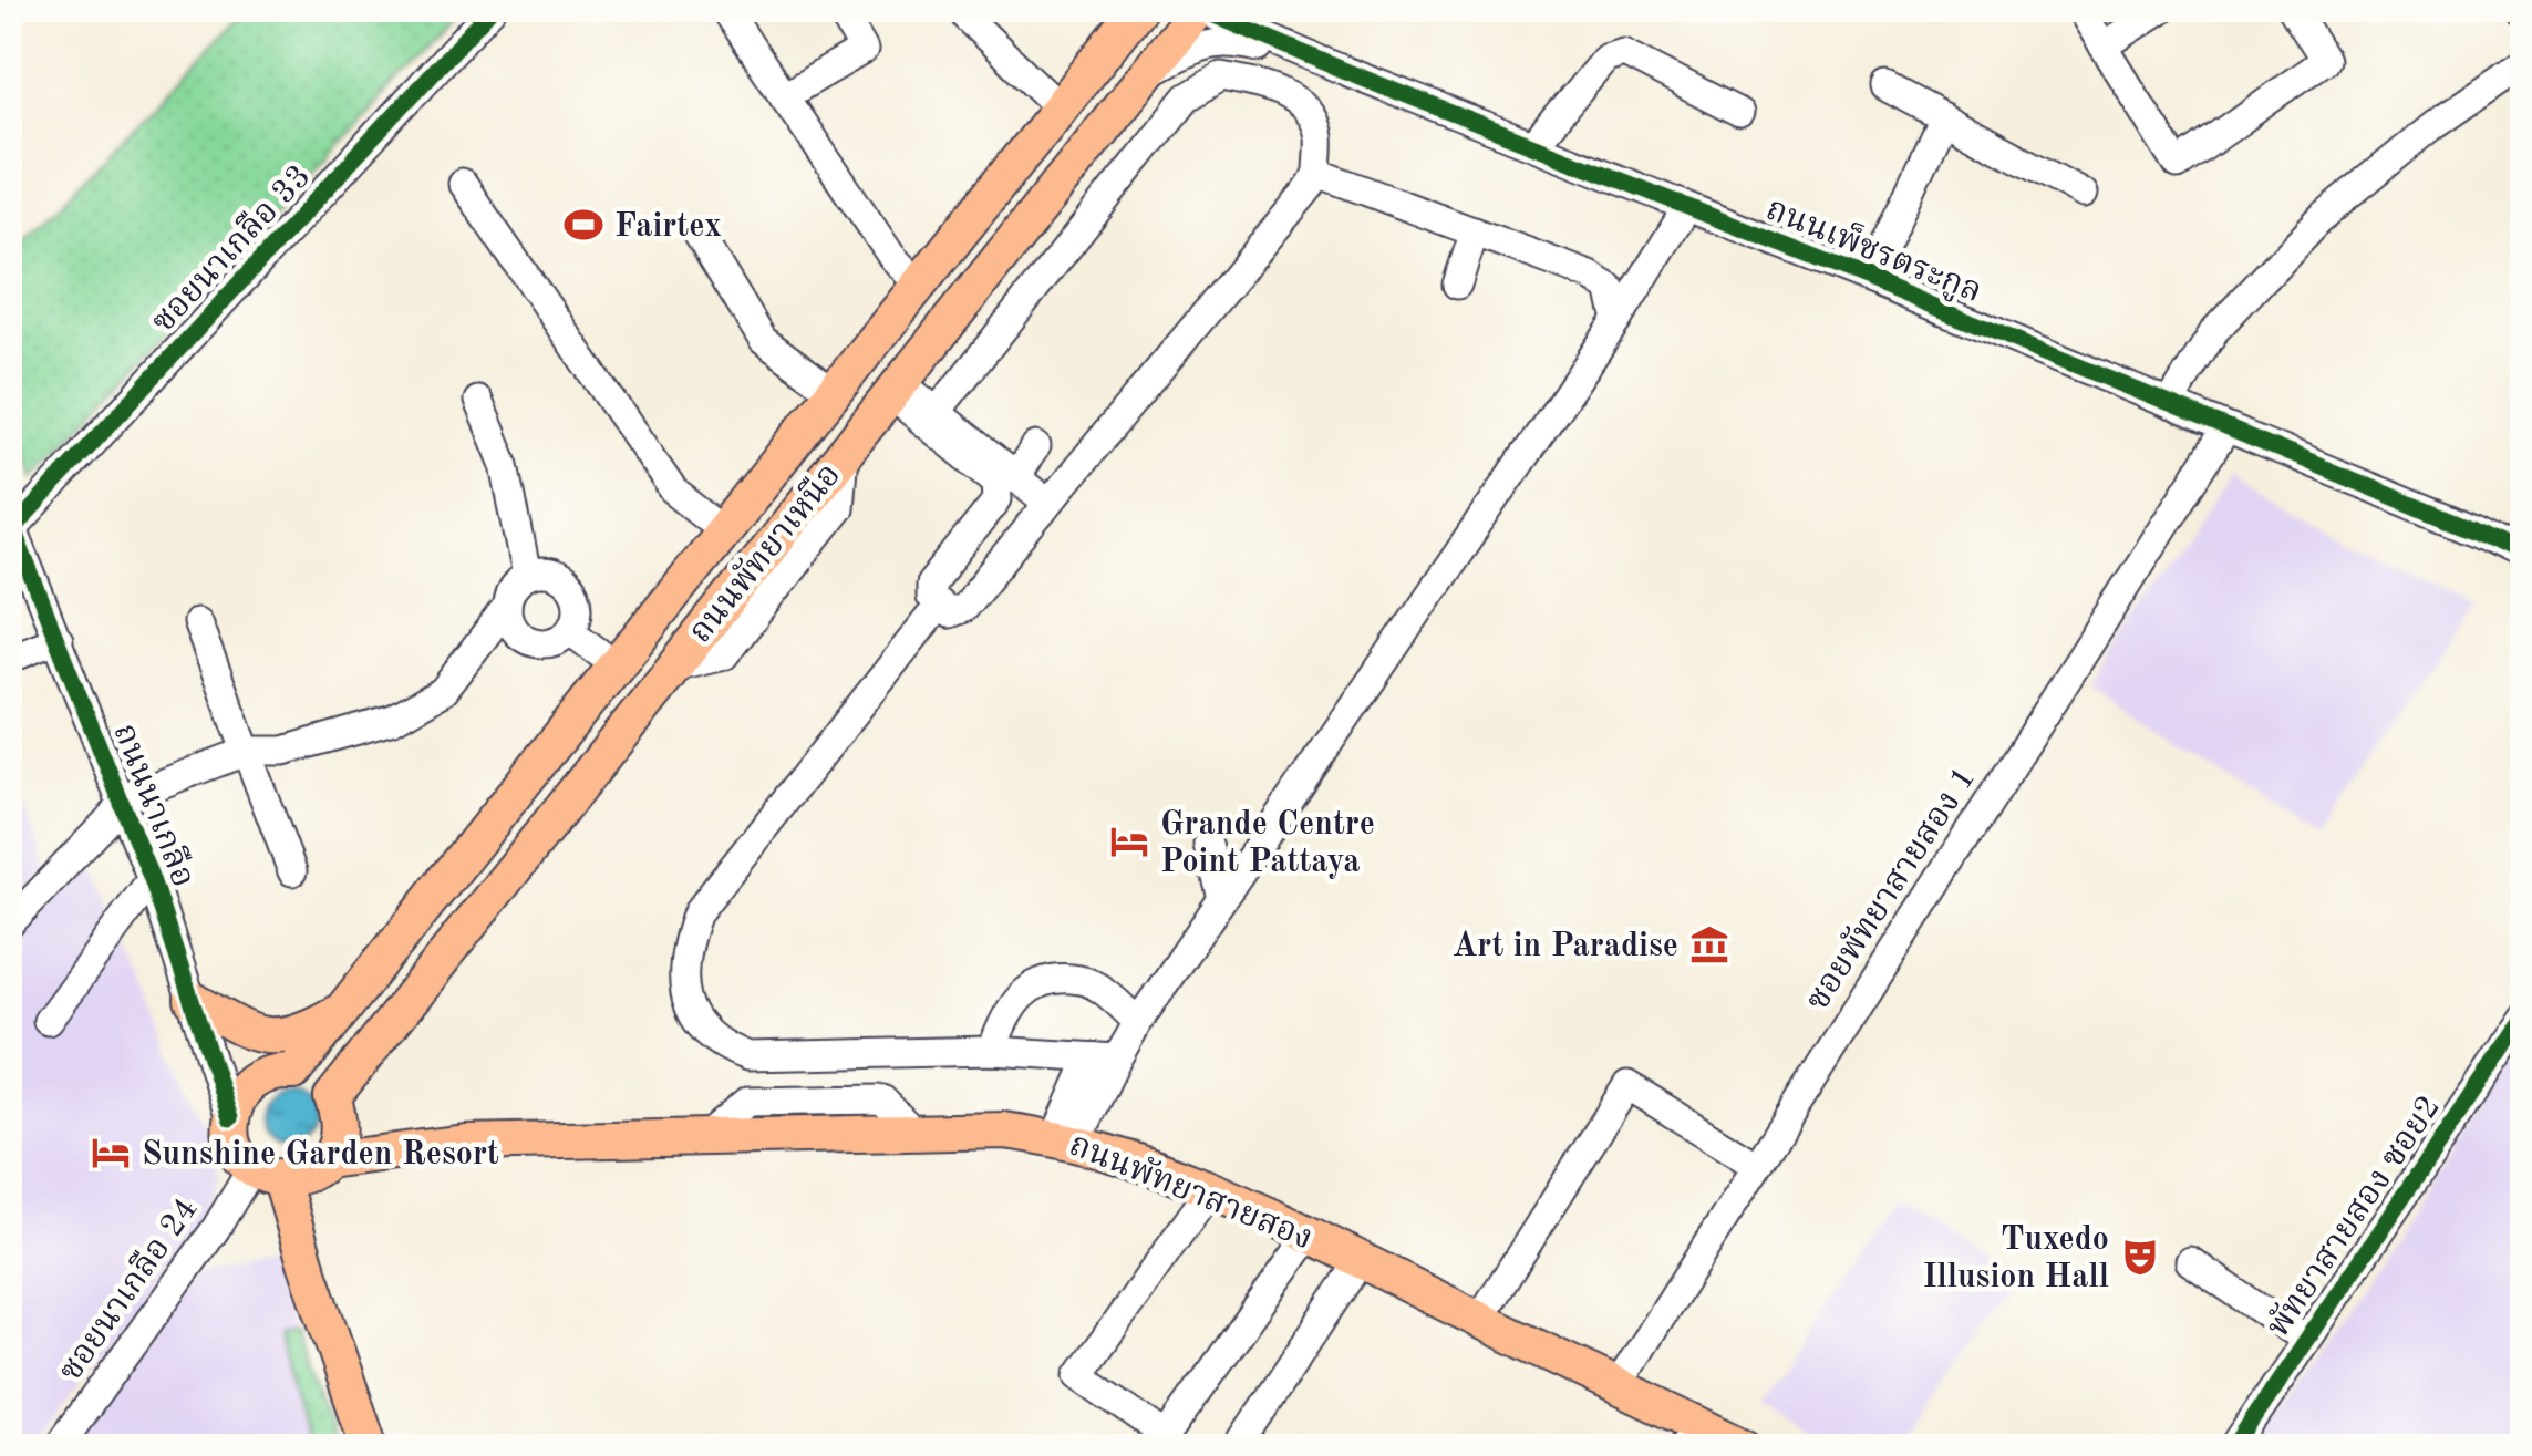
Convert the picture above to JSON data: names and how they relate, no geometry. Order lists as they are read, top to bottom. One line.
{"streets":{"main road":["ถนนพัทยาเหนือ","ถนนพัทยาสายสอง"],"street":["ซอยนาเกลือ 33","ถนนเพ็ชรตระกูล","ถนนนาเกลือ","ซอยพัทยาสายสอง 1","พัทยาสายสอง ซอย2","ซอยนาเกลือ 24"]},"crossings":[["ซอยนาเกลือ 33","ถนนนาเกลือ"],["ถนนเพ็ชรตระกูล","ถนนพัทยาเหนือ"],["ถนนเพ็ชรตระกูล","ซอยพัทยาสายสอง 1"],["ถนนพัทยาเหนือ","ถนนนาเกลือ"],["ถนนพัทยาเหนือ","ถนนพัทยาสายสอง"],["ซอยพัทยาสายสอง 1","ถนนพัทยาสายสอง"],["ถนนพัทยาสายสอง","ซอยนาเกลือ 24"]],"places":{"sports":["Fairtex"],"hotel":["Grande Centre Point Pattaya","Sunshine Garden Resort"],"museum":["Art in Paradise"],"theatre":["Tuxedo Illusion Hall"]}}
